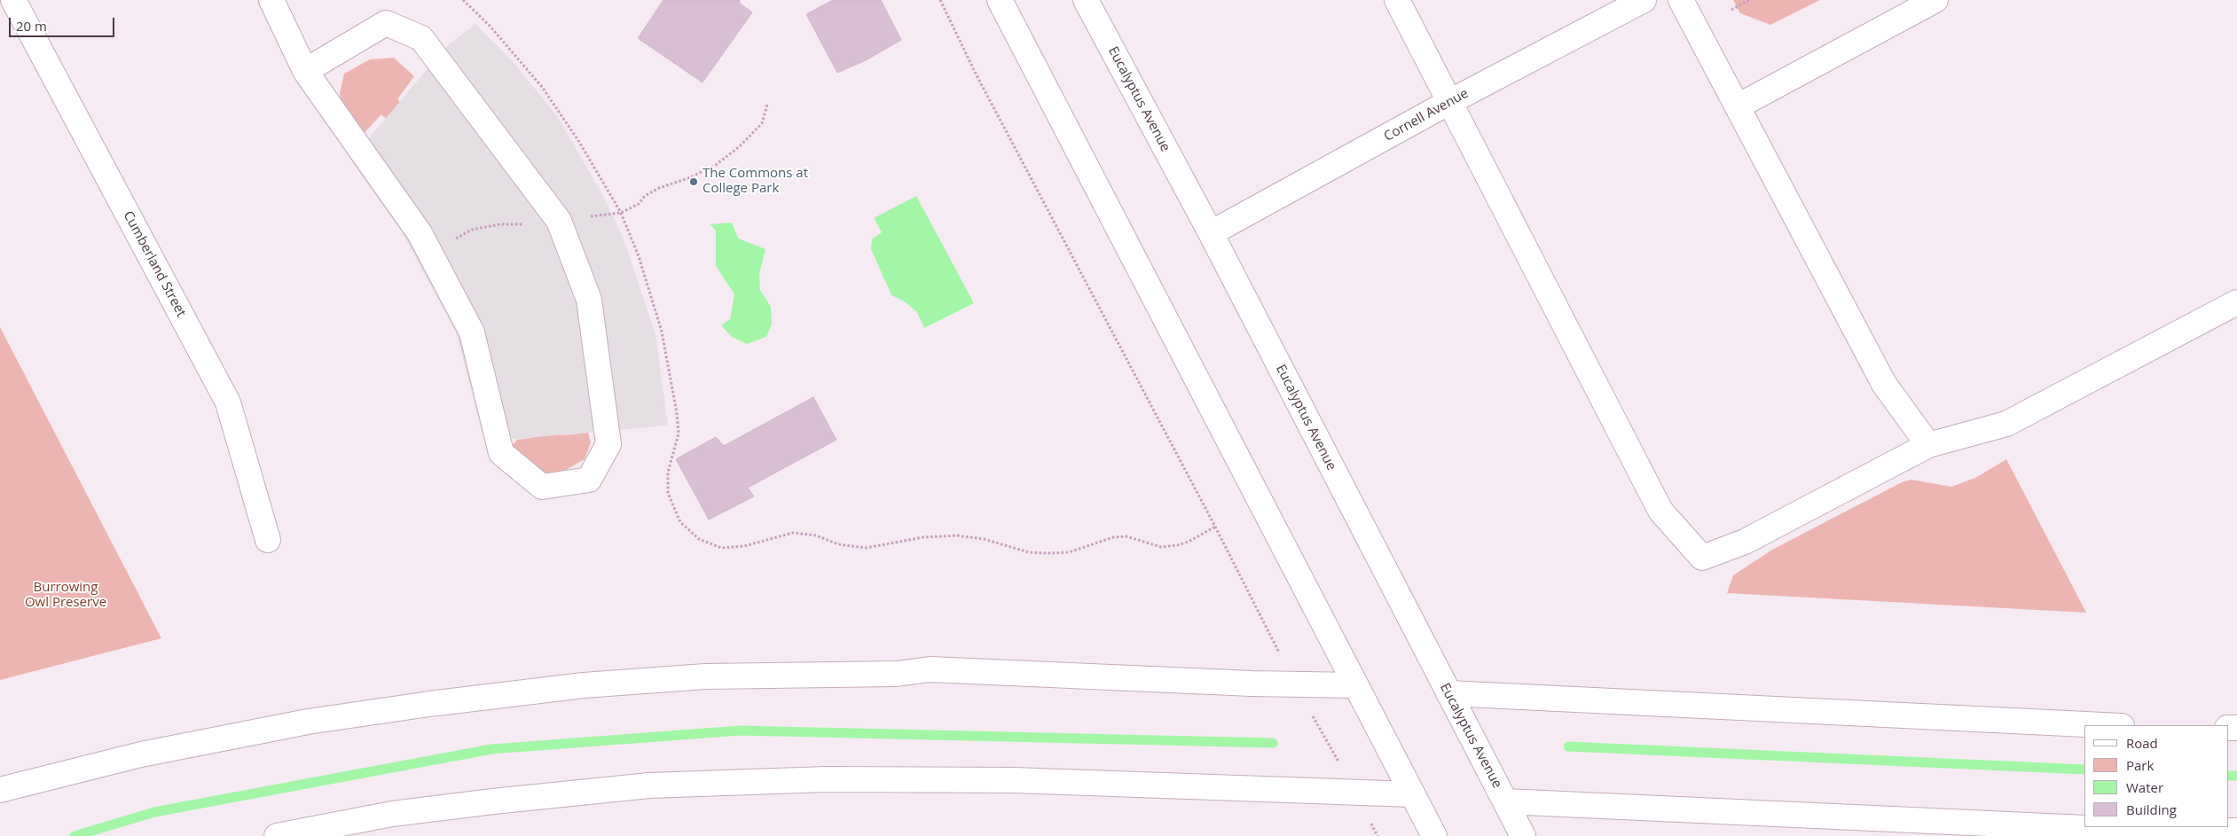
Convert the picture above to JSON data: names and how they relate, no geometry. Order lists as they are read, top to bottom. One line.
{"streets":{"street":["Eucalyptus Avenue","Cornell Avenue","Cumberland Street"]},"crossings":[["Eucalyptus Avenue","Cornell Avenue"]],"parks":["Burrowing Owl Preserve"],"places":["The Commons at College Park"],"legend":["Road","Park","Water","Building"],"scale_bar":"20 m"}
